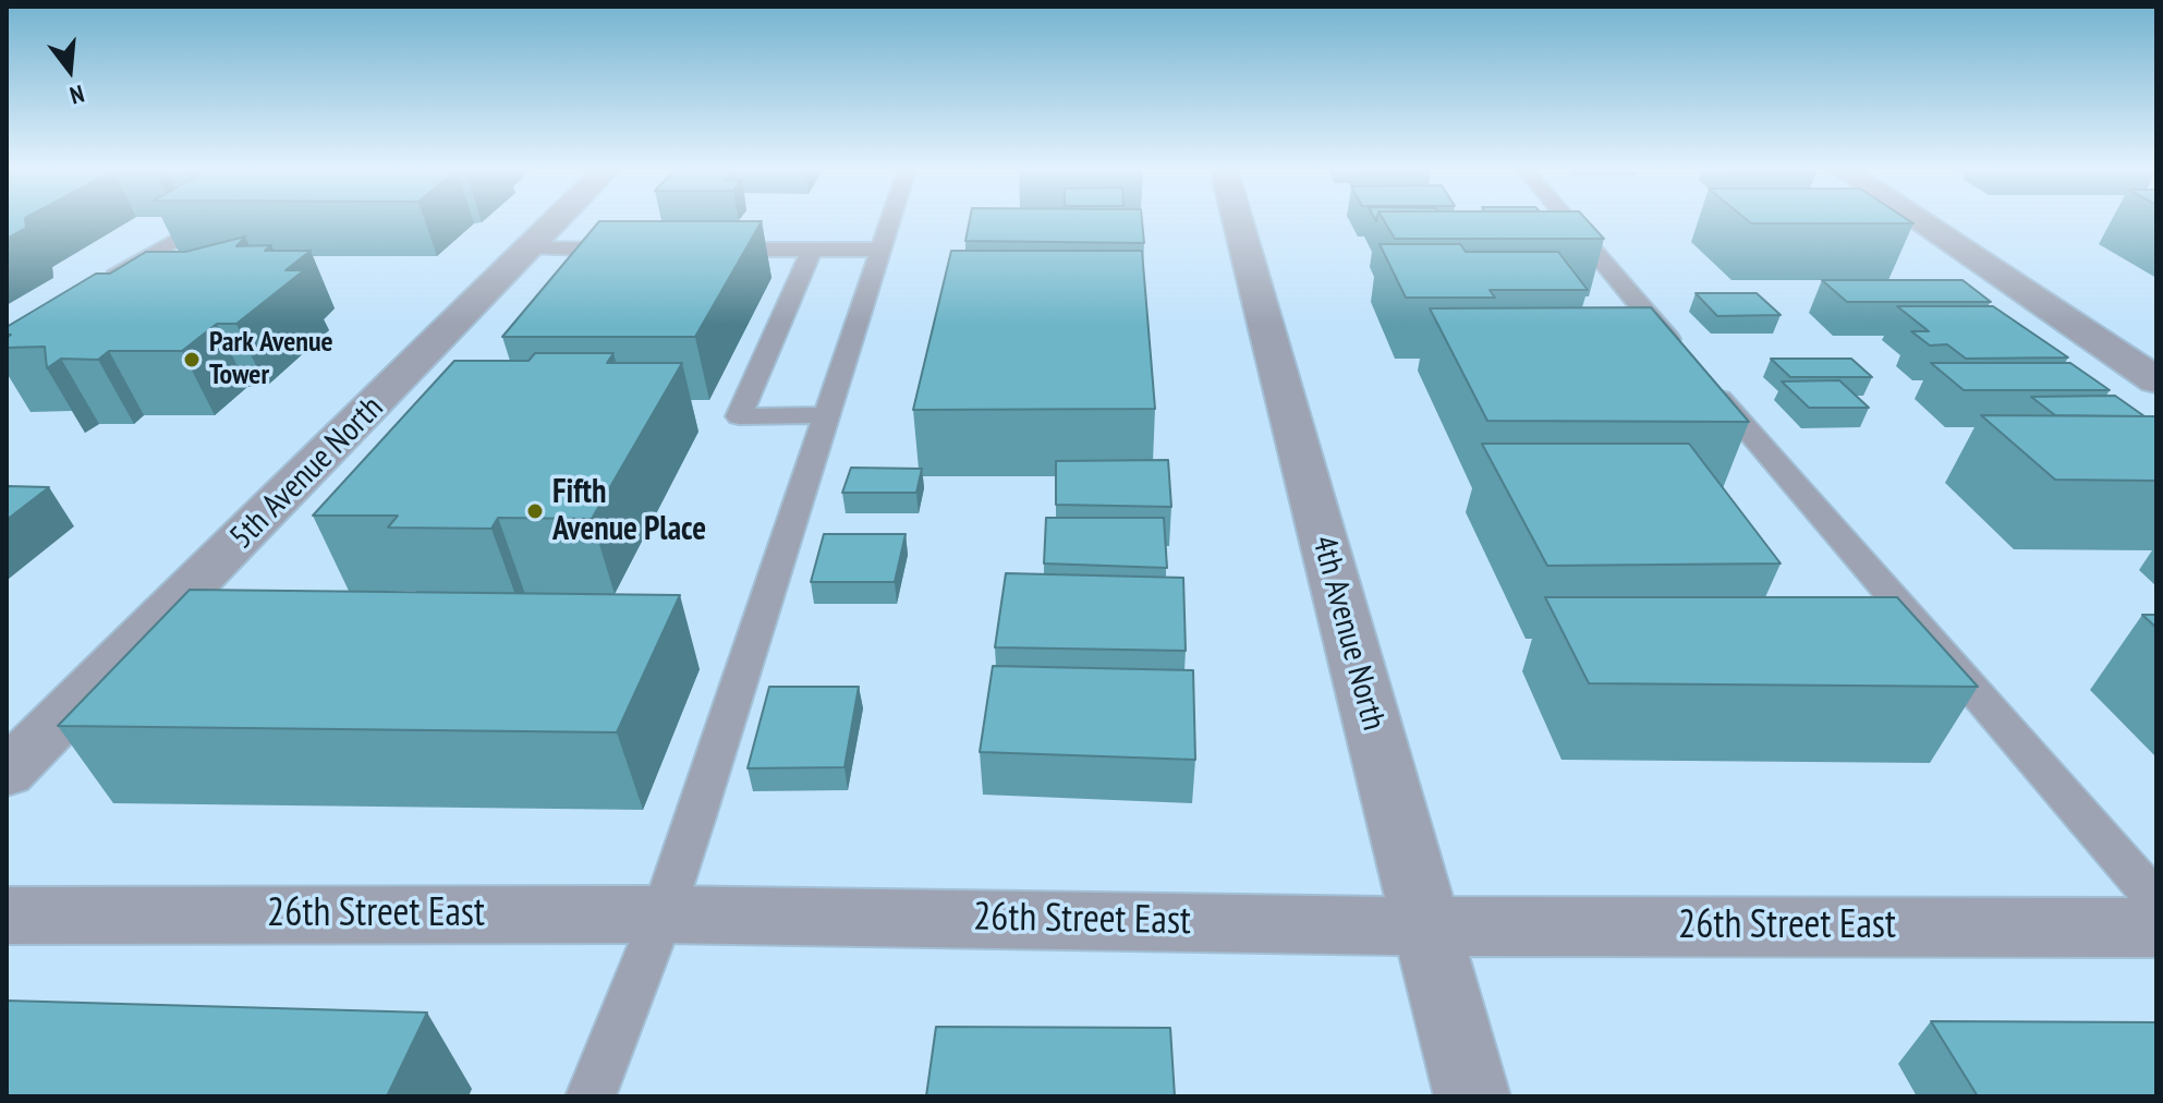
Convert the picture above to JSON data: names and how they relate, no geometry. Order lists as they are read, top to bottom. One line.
{"streets":{"street":["5th Avenue North","4th Avenue North","26th Street East"]},"crossings":[["4th Avenue North","26th Street East"]],"places":["Park Avenue Tower","Fifth Avenue Place"],"north":"bottom"}
